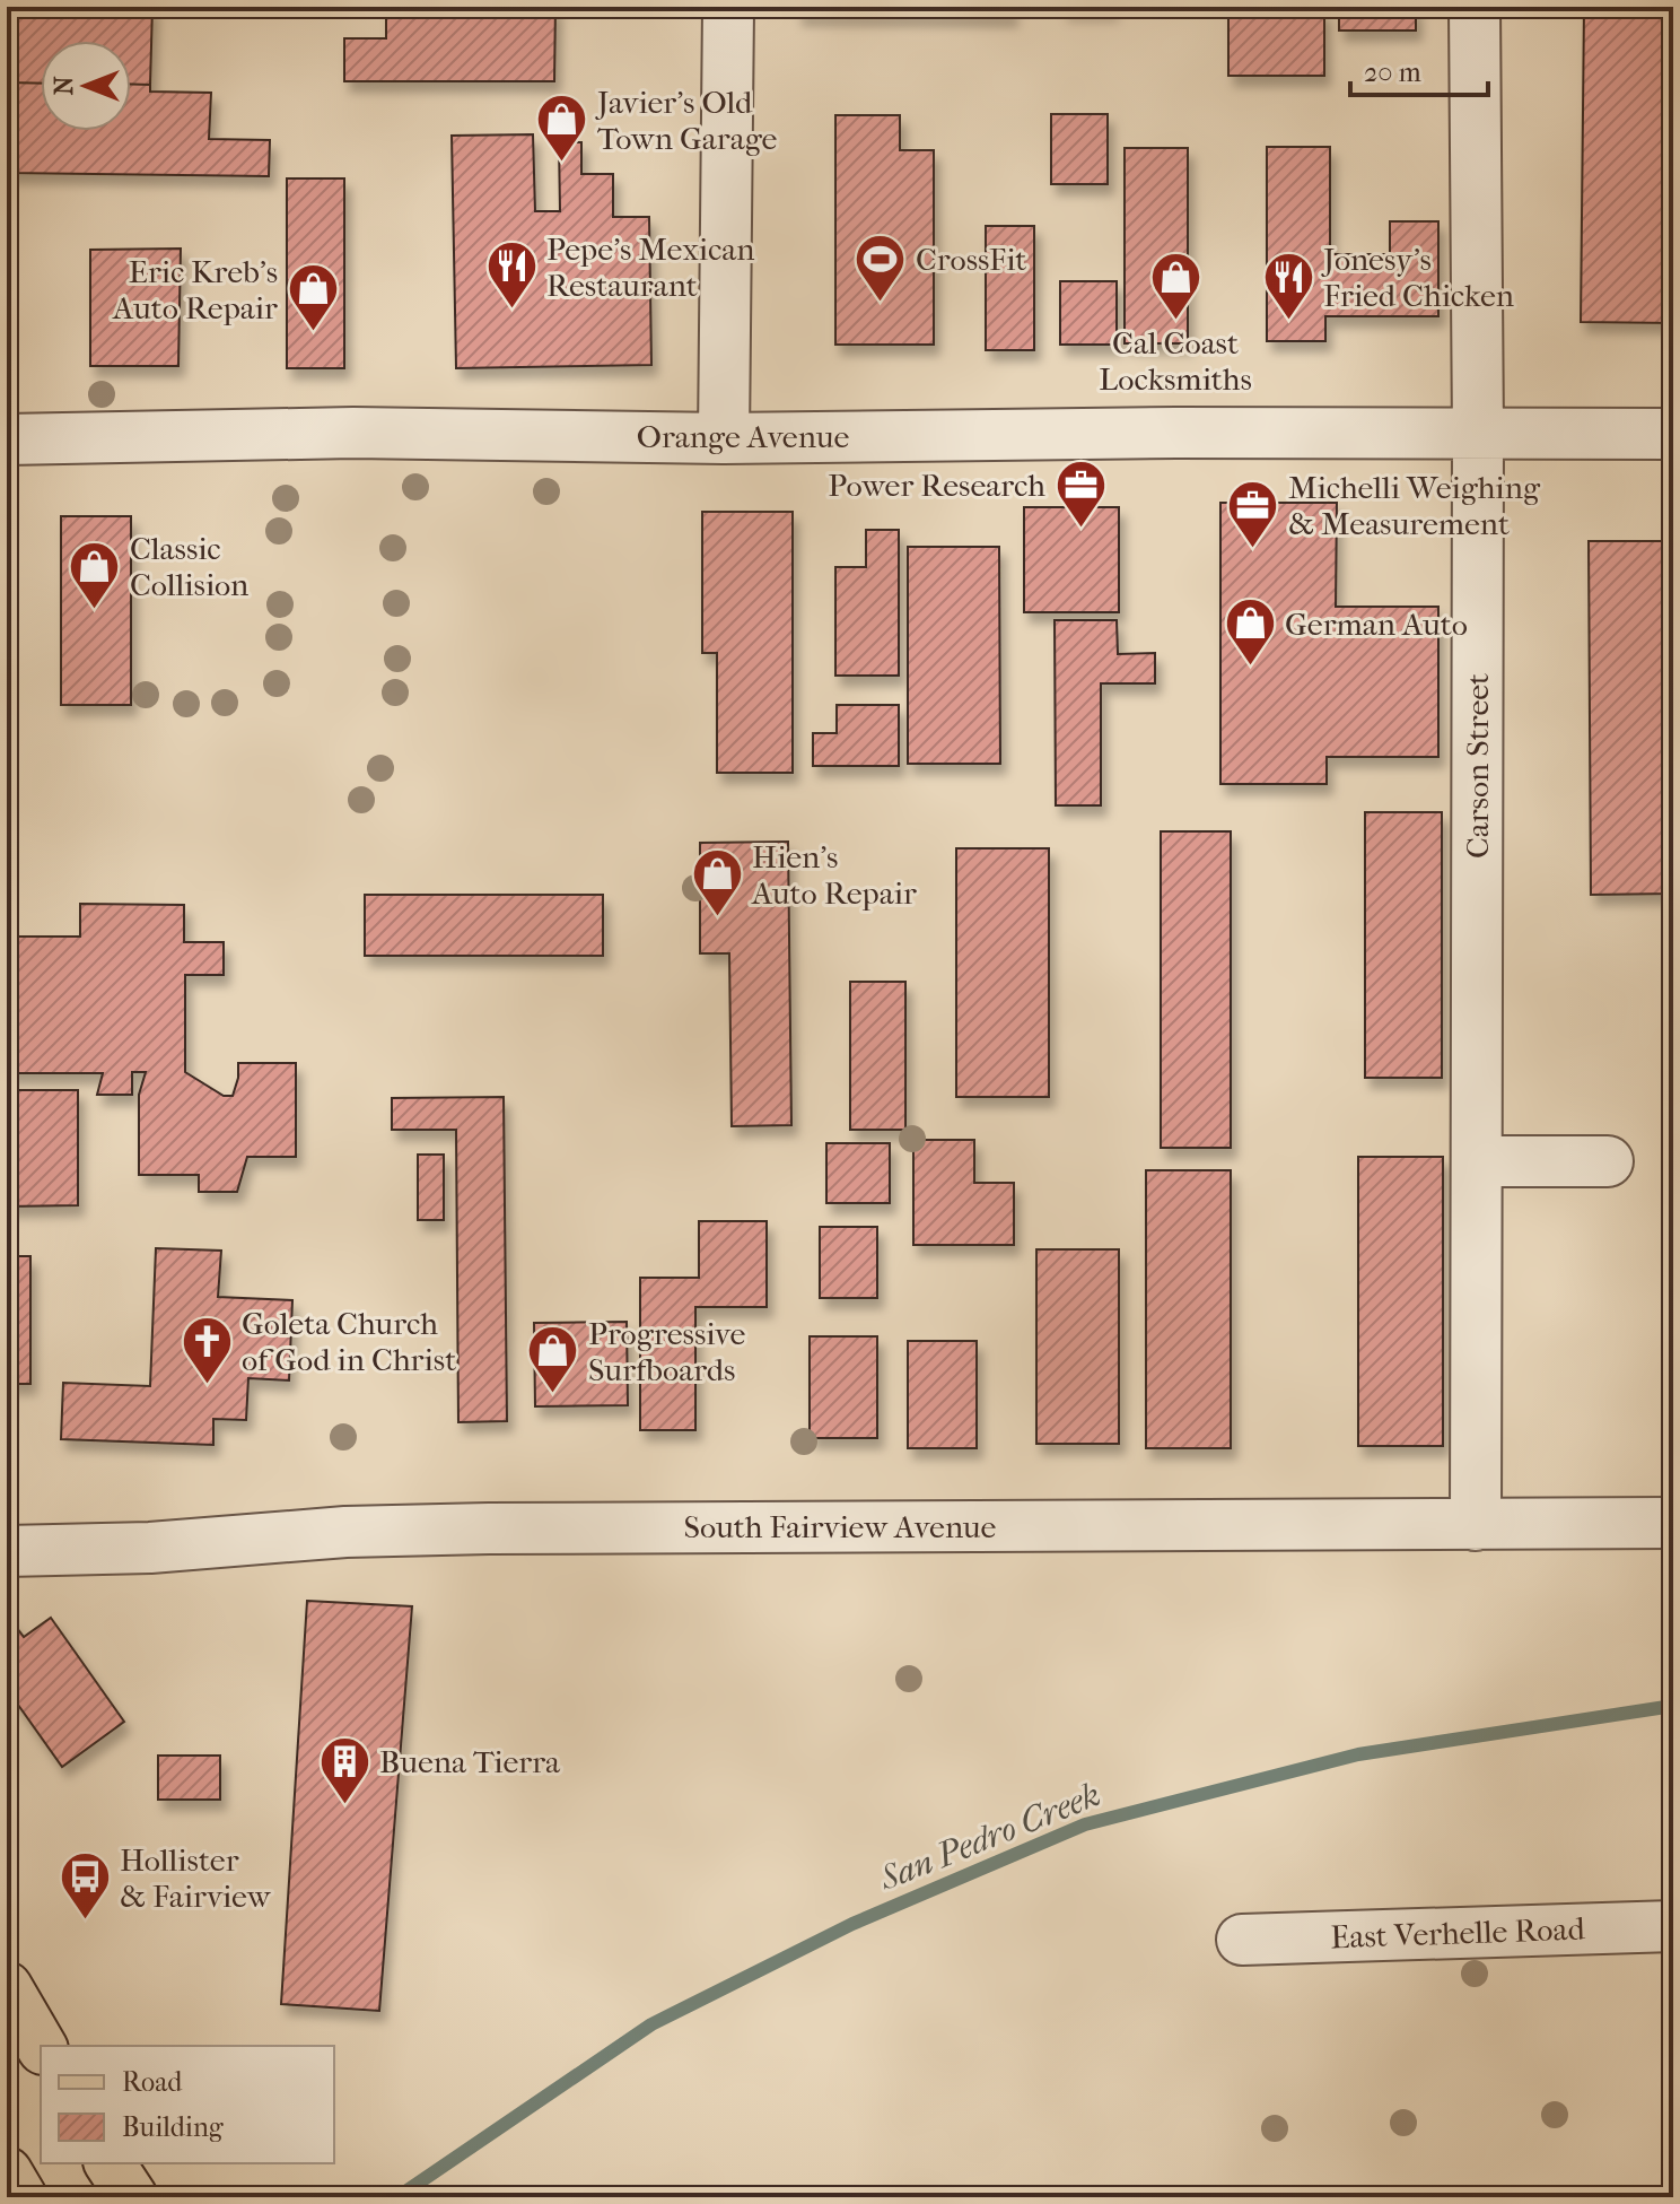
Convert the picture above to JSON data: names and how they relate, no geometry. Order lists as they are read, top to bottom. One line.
{"streets":{"street":["Orange Avenue","Carson Street","South Fairview Avenue","East Verhelle Road"]},"crossings":[["Orange Avenue","Carson Street"],["Carson Street","South Fairview Avenue"]],"water":["San Pedro Creek"],"places":{"shop":["Javier's Old Town Garage","Cal Coast Locksmiths","Eric Kreb's Auto Repair","Classic Collision","German Auto","Hien's Auto Repair","Progressive Surfboards"],"sports":["CrossFit"],"restaurant":["Pepe's Mexican Restaurant","Jonesy's Fried Chicken"],"office":["Power Research","Michelli Weighing & Measurement"],"church":["Goleta Church of God in Christ"],"building":["Buena Tierra"],"bus stop":["Hollister & Fairview"]},"legend":["Road","Building"],"scale_bar":"20 m","north":"left"}
